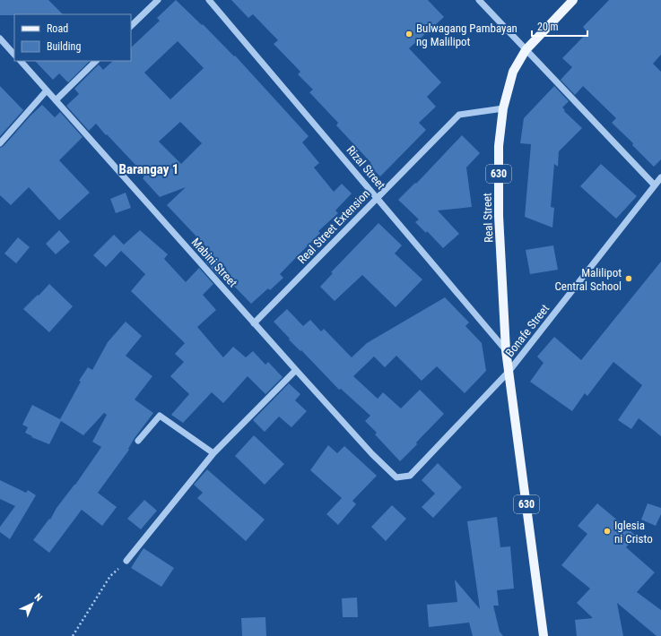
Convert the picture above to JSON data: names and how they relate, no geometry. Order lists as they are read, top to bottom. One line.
{"streets":{"main road":["630","Real Street"],"street":["Rizal Street","Real Street Extension","Mabini Street","Bonafe Street"]},"crossings":[["Rizal Street","Real Street"],["Rizal Street","Real Street Extension"],["630","Real Street"],["630","Bonafe Street"],["Real Street","Real Street Extension"],["Real Street","Bonafe Street"],["Real Street Extension","Mabini Street"],["Mabini Street","Bonafe Street"]],"districts":["Barangay 1"],"places":["Bulwagang Pambayan ng Malilipot","Malilipot Central School","Iglesia ni Cristo"],"legend":["Road","Building"],"scale_bar":"20 m","north":"top right"}
